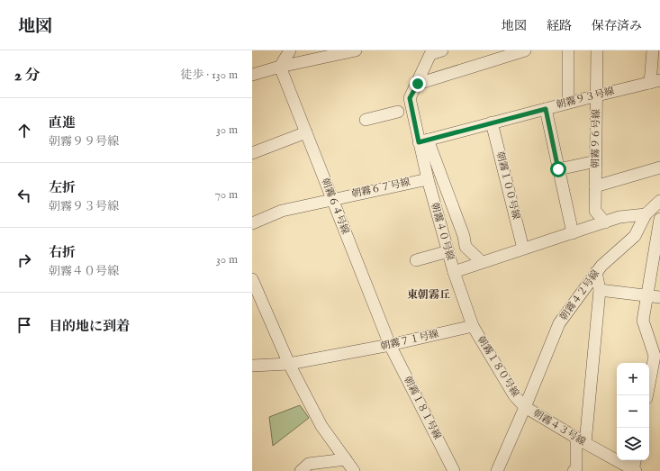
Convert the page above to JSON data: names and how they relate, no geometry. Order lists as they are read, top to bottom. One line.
{"streets":{"street":["朝霧９３号線","朝霧９６号線","朝霧１００号線","朝霧６７号線","朝霧６４号線","朝霧４０号線","朝霧４２号線","朝霧７１号線","朝霧１８０号線","朝霧１８１号線","朝霧４３号線"]},"crossings":[["朝霧９３号線","朝霧９６号線"],["朝霧９３号線","朝霧１００号線"],["朝霧９３号線","朝霧４０号線"],["朝霧９６号線","朝霧４０号線"],["朝霧１００号線","朝霧４０号線"],["朝霧６７号線","朝霧６４号線"],["朝霧６７号線","朝霧４０号線"],["朝霧６４号線","朝霧７１号線"],["朝霧６４号線","朝霧１８１号線"],["朝霧４０号線","朝霧４２号線"],["朝霧４２号線","朝霧１８０号線"],["朝霧４２号線","朝霧４３号線"],["朝霧７１号線","朝霧１８０号線"],["朝霧７１号線","朝霧１８１号線"],["朝霧１８０号線","朝霧４３号線"]],"districts":["東朝霧丘"],"page":{"header":"地図","nav":["地図","経路","保存済み"],"heading":["2 分","徒歩 · 130 m"],"list":[["直進","朝霧９９号線","30 m"],["左折","朝霧９３号線","70 m"],["右折","朝霧４０号線","30 m"],"目的地に到着"],"map_buttons":["+","−"]}}
